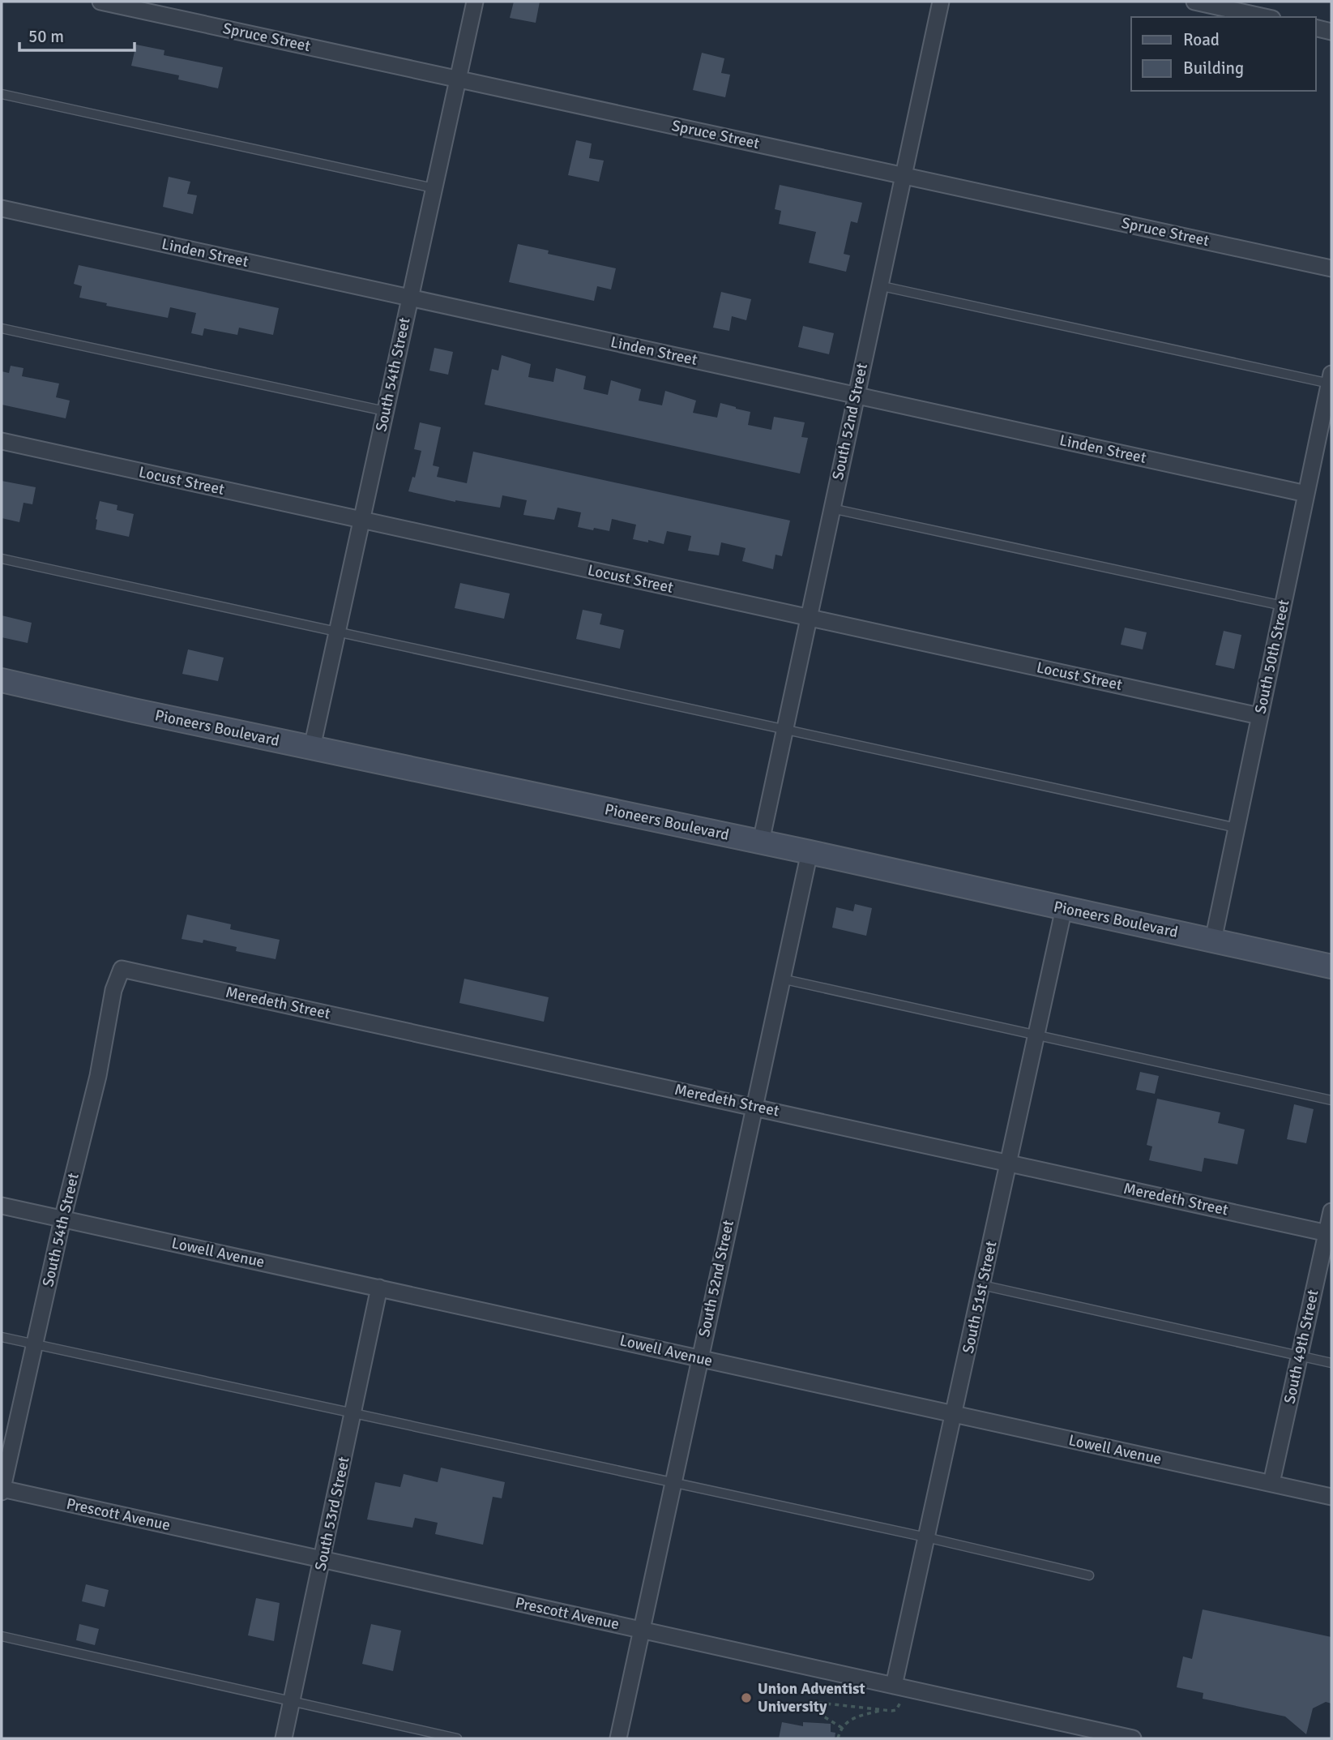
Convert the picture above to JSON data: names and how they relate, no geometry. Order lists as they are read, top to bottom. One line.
{"streets":{"main road":["Pioneers Boulevard"],"street":["Spruce Street","Linden Street","South 54th Street","South 52nd Street","Locust Street","South 50th Street","Meredeth Street","Lowell Avenue","South 51st Street","South 49th Street","South 53rd Street","Prescott Avenue"]},"crossings":[["Spruce Street","South 54th Street"],["Spruce Street","South 52nd Street"],["Linden Street","South 54th Street"],["Linden Street","South 52nd Street"],["Linden Street","South 50th Street"],["South 54th Street","Locust Street"],["South 54th Street","Pioneers Boulevard"],["South 54th Street","Meredeth Street"],["South 54th Street","Lowell Avenue"],["South 54th Street","Prescott Avenue"],["South 52nd Street","Locust Street"],["South 52nd Street","Pioneers Boulevard"],["South 52nd Street","Meredeth Street"],["South 52nd Street","Lowell Avenue"],["South 52nd Street","Prescott Avenue"],["Locust Street","South 50th Street"],["South 50th Street","Pioneers Boulevard"],["Pioneers Boulevard","South 51st Street"],["Meredeth Street","South 51st Street"],["Meredeth Street","South 49th Street"],["Lowell Avenue","South 51st Street"],["Lowell Avenue","South 49th Street"],["Lowell Avenue","South 53rd Street"],["South 51st Street","Prescott Avenue"],["South 53rd Street","Prescott Avenue"]],"places":["Union Adventist University"],"legend":["Road","Building"],"scale_bar":"50 m"}
